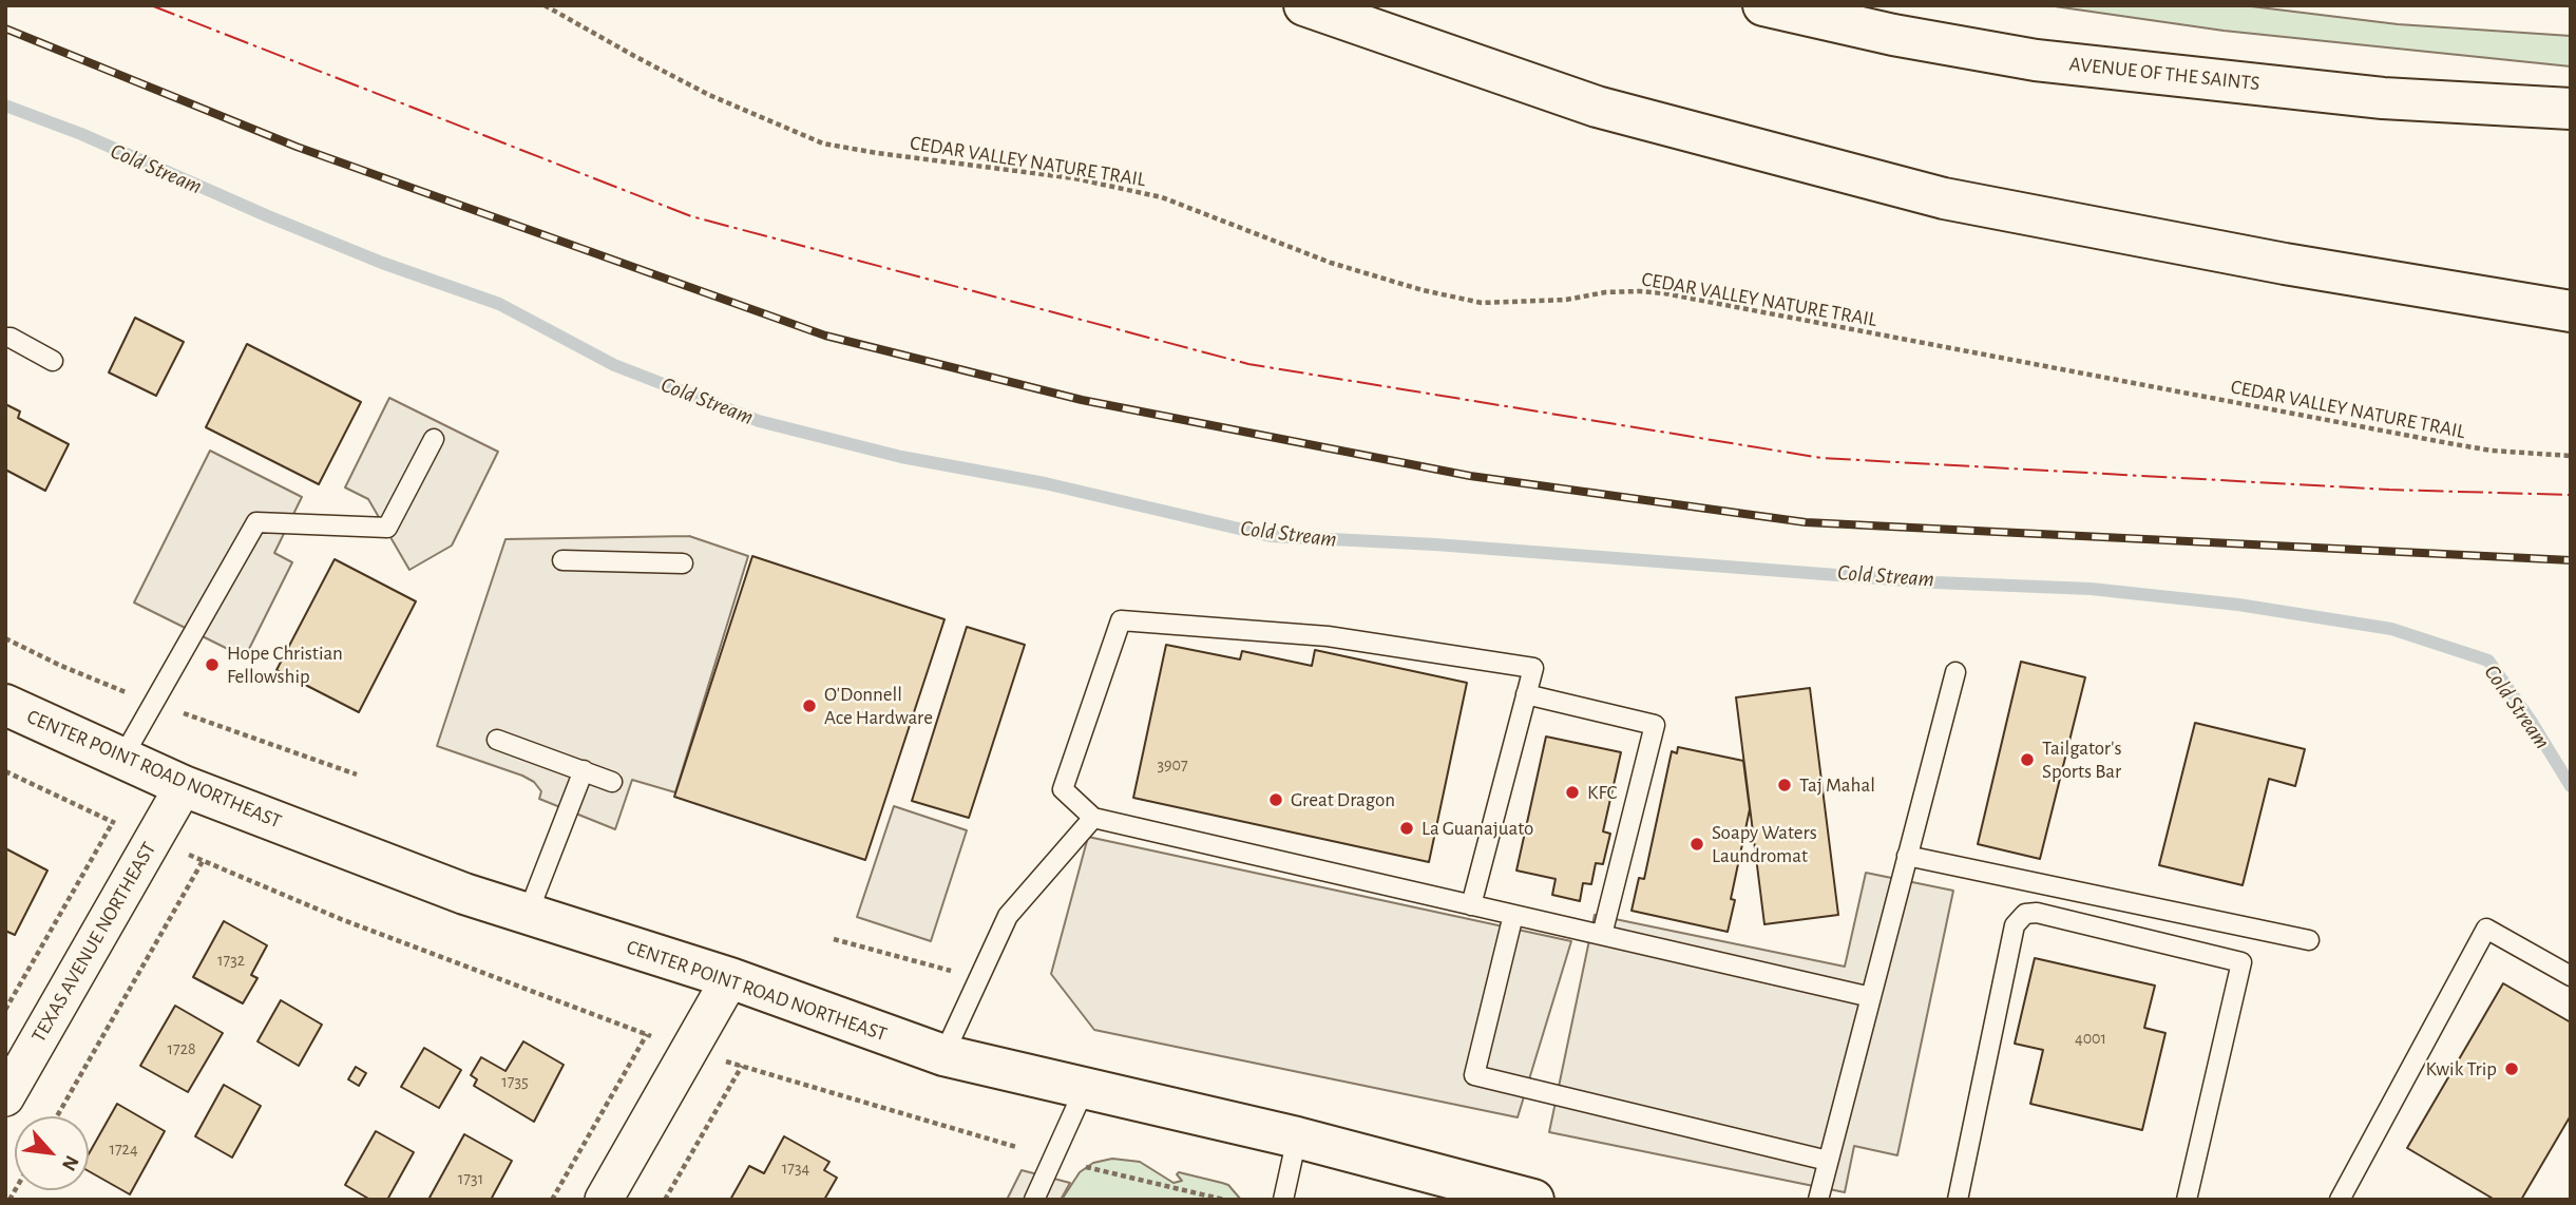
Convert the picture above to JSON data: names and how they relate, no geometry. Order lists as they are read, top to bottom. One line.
{"streets":{"main road":["AVENUE OF THE SAINTS","CENTER POINT ROAD NORTHEAST"],"street":["TEXAS AVENUE NORTHEAST"],"path":["CEDAR VALLEY NATURE TRAIL"]},"crossings":[["CENTER POINT ROAD NORTHEAST","TEXAS AVENUE NORTHEAST"]],"water":["Cold Stream"],"places":["Hope Christian Fellowship","O'Donnell Ace Hardware","Tailgator's Sports Bar","Taj Mahal","KFC","Great Dragon","La Guanajuato","Soapy Waters Laundromat","Kwik Trip"],"house_numbers":["3907","1732","4001","1728","1735","1724","1734","1731"],"north":"bottom right"}
